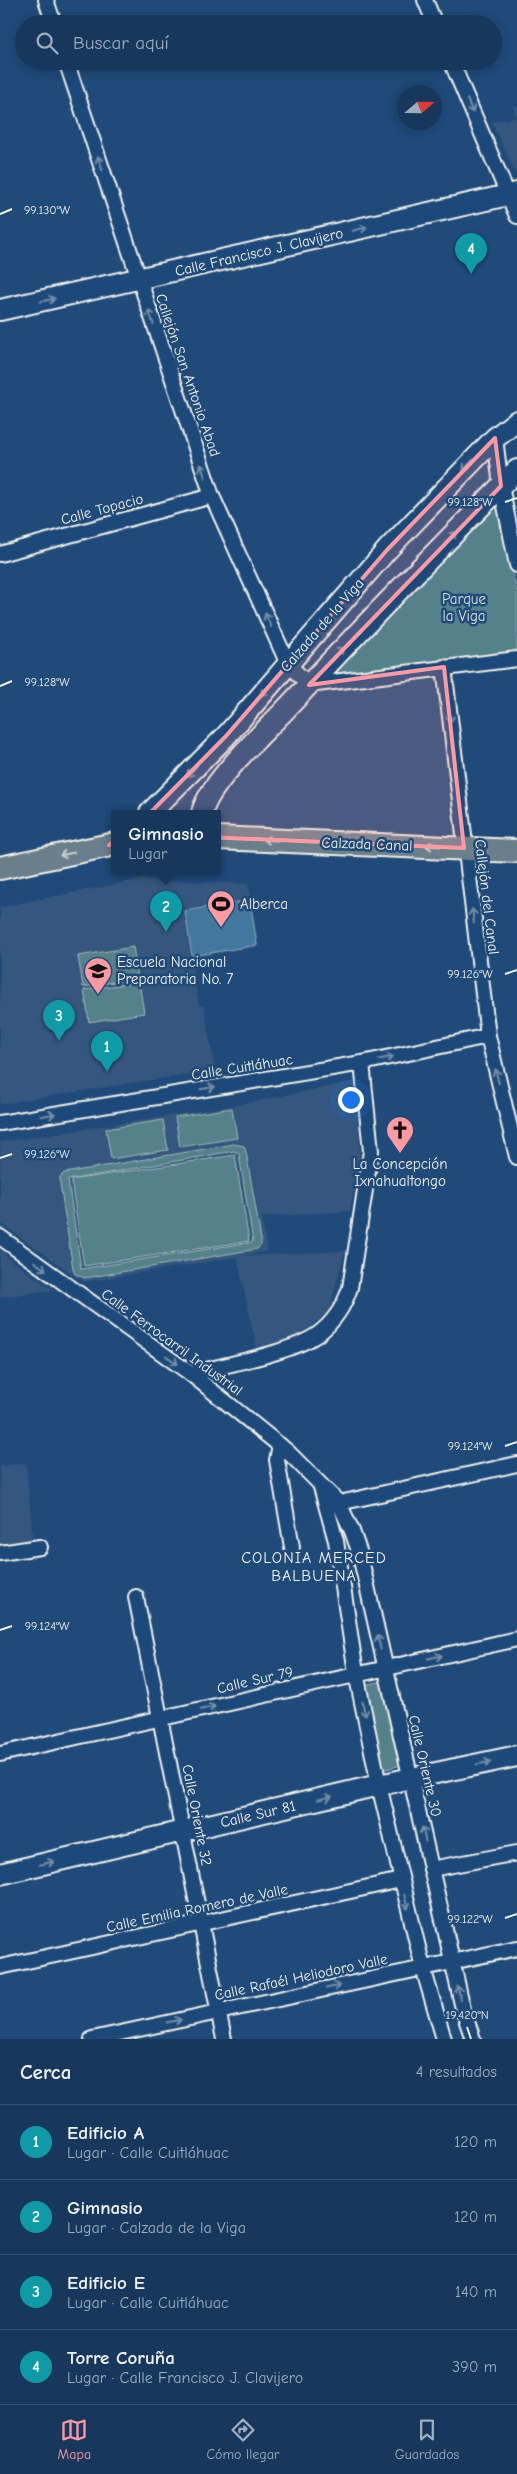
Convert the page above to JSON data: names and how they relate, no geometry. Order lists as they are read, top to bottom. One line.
{"streets":{"main road":["Calzada Canal"],"street":["Calle Francisco J. Clavijero","Callejón San Antonio Abad","Calle Topacio","Calzada de la Viga","Callejón del Canal","Calle Cuitláhuac","Calle Ferrocarril Industrial","Calle Sur 79","Calle Oriente 30","Calle Sur 81","Calle Oriente 32","Calle Emilia Romero de Valle","Calle Rafaél Heliodoro Valle"]},"crossings":[["Calle Francisco J. Clavijero","Callejón San Antonio Abad"],["Callejón San Antonio Abad","Calle Topacio"],["Callejón San Antonio Abad","Calzada de la Viga"],["Calzada de la Viga","Callejón del Canal"],["Calzada Canal","Callejón del Canal"],["Callejón del Canal","Calle Cuitláhuac"],["Calle Ferrocarril Industrial","Calle Oriente 30"],["Calle Sur 79","Calle Oriente 30"],["Calle Sur 79","Calle Oriente 32"],["Calle Oriente 30","Calle Sur 81"],["Calle Oriente 30","Calle Rafaél Heliodoro Valle"],["Calle Sur 81","Calle Oriente 32"],["Calle Oriente 32","Calle Emilia Romero de Valle"],["Calle Oriente 32","Calle Rafaél Heliodoro Valle"]],"one_way":["Calle Francisco J. Clavijero","Callejón San Antonio Abad","Calzada Canal","Calle Cuitláhuac","Calle Ferrocarril Industrial","Calle Sur 79","Calle Sur 81","Calle Rafaél Heliodoro Valle"],"districts":["COLONIA MERCED BALBUENA"],"parks":["Parque la Viga"],"places":{"sports":["Alberca"],"school or university":["Escuela Nacional Preparatoria No. 7"],"church":["La Concepción Ixnahualtongo"]},"north":"right","page":{"search":"Buscar aquí","pins":["4","2","3","1"],"popup":["Gimnasio","Lugar"],"heading":["Cerca","4 resultados"],"list":[{"mark":"1","name":"Edificio A","note":"Lugar · Calle Cuitláhuac","value":"120 m"},{"mark":"2","name":"Gimnasio","note":"Lugar · Calzada de la Viga","value":"120 m"},{"mark":"3","name":"Edificio E","note":"Lugar · Calle Cuitláhuac","value":"140 m"},{"mark":"4","name":"Torre Coruña","note":"Lugar · Calle Francisco J. Clavijero","value":"390 m"}],"nav":["Mapa","Cómo llegar","Guardados"]},"coordinates":["99.130°W","99.128°W","99.126°W","99.124°W","99.122°W","19.420°N"]}
